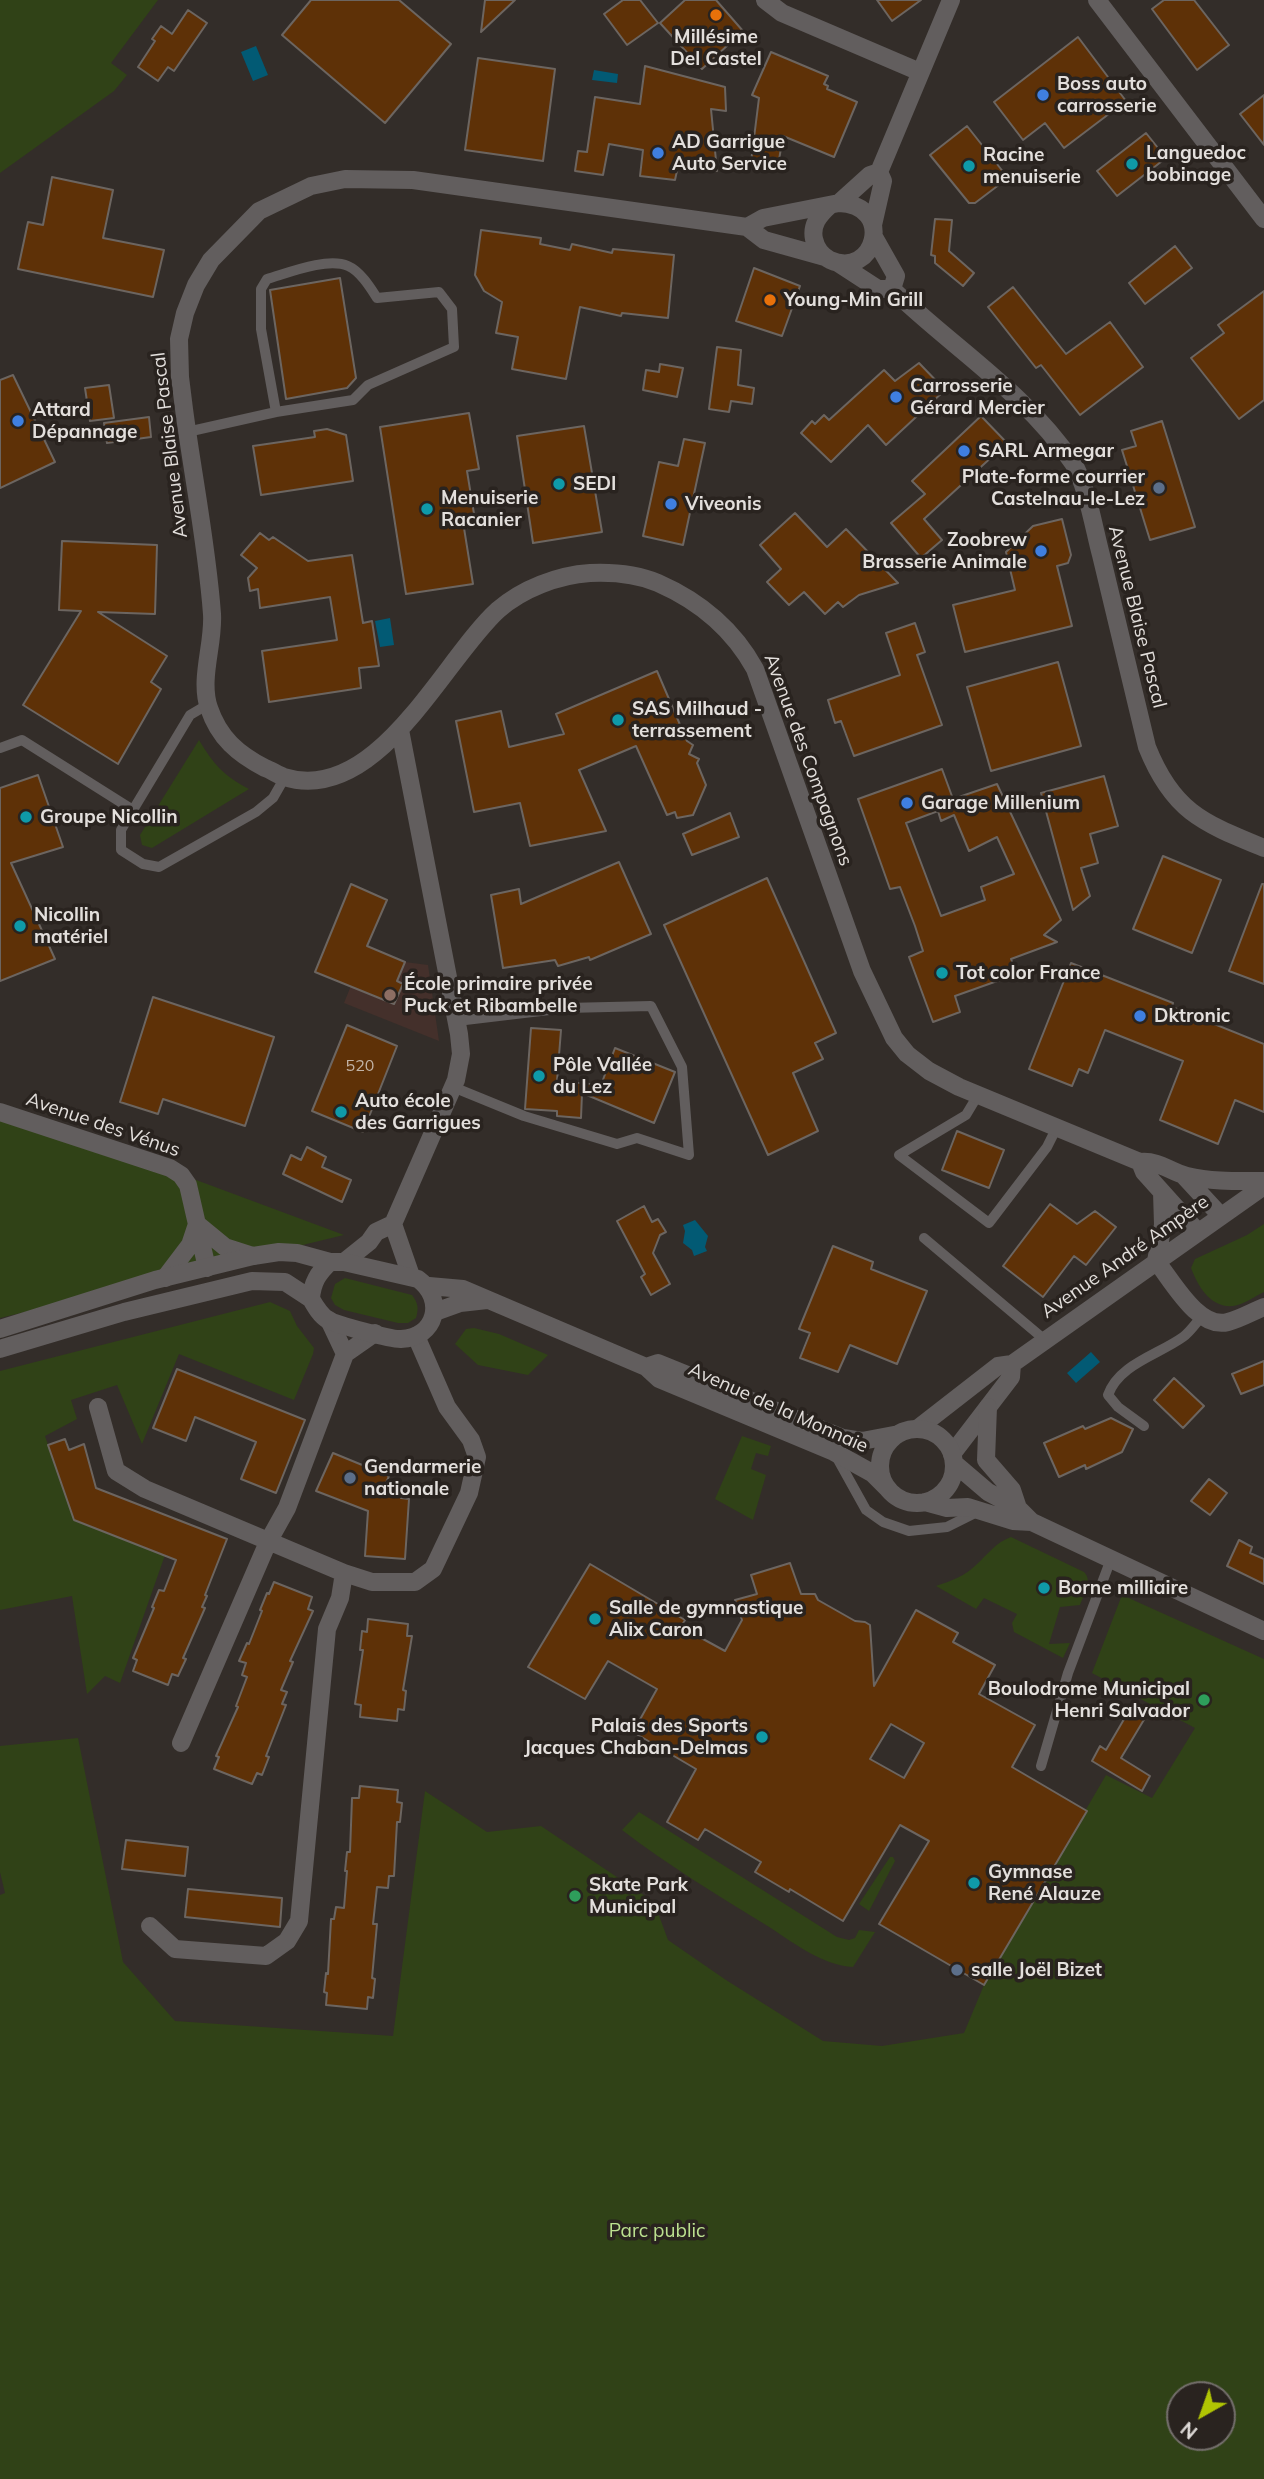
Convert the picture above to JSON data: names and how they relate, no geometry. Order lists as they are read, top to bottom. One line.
{"streets":{"street":["Avenue Blaise Pascal","Avenue des Compagnons","Avenue des Vénus","Avenue André Ampère","Avenue de la Monnaie"]},"crossings":[["Avenue Blaise Pascal","Avenue des Compagnons"],["Avenue des Compagnons","Avenue André Ampère"],["Avenue André Ampère","Avenue de la Monnaie"]],"parks":["Parc public"],"places":["Millésime Del Castel","Boss auto carrosserie","AD Garrigue Auto Service","Languedoc bobinage","Racine menuiserie","Young-Min Grill","Carrosserie Gérard Mercier","Attard Dépannage","SARL Armegar","SEDI","Plate-forme courrier Castelnau-le-Lez","Viveonis","Menuiserie Racanier","Zoobrew Brasserie Animale","SAS Milhaud - terrassement","Garage Millenium","Groupe Nicollin","Nicollin matériel","Tot color France","École primaire privée Puck et Ribambelle","Dktronic","Pôle Vallée du Lez","Auto école des Garrigues","Gendarmerie nationale","Borne milliaire","Salle de gymnastique Alix Caron","Boulodrome Municipal Henri Salvador","Palais des Sports Jacques Chaban-Delmas","Gymnase René Alauze","Skate Park Municipal","salle Joël Bizet"],"house_numbers":["520"],"north":"bottom left"}
